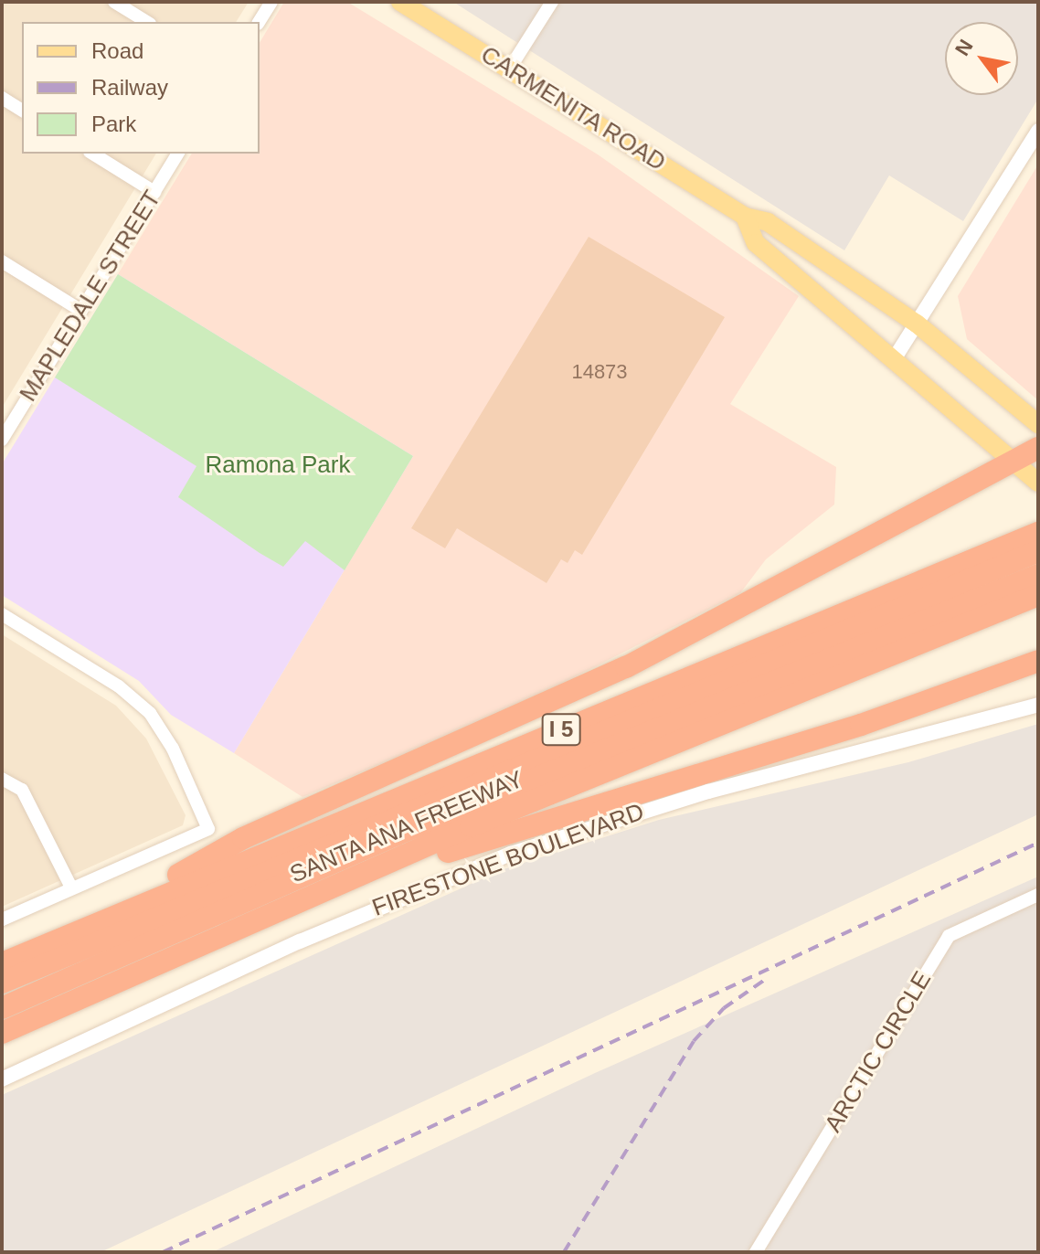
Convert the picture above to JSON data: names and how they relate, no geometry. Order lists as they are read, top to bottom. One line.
{"streets":{"highway":["I 5","SANTA ANA FREEWAY"],"main road":["CARMENITA ROAD"],"street":["MAPLEDALE STREET","FIRESTONE BOULEVARD","ARCTIC CIRCLE"]},"parks":["Ramona Park"],"house_numbers":["14873"],"legend":["Road","Railway","Park"],"north":"top left"}
